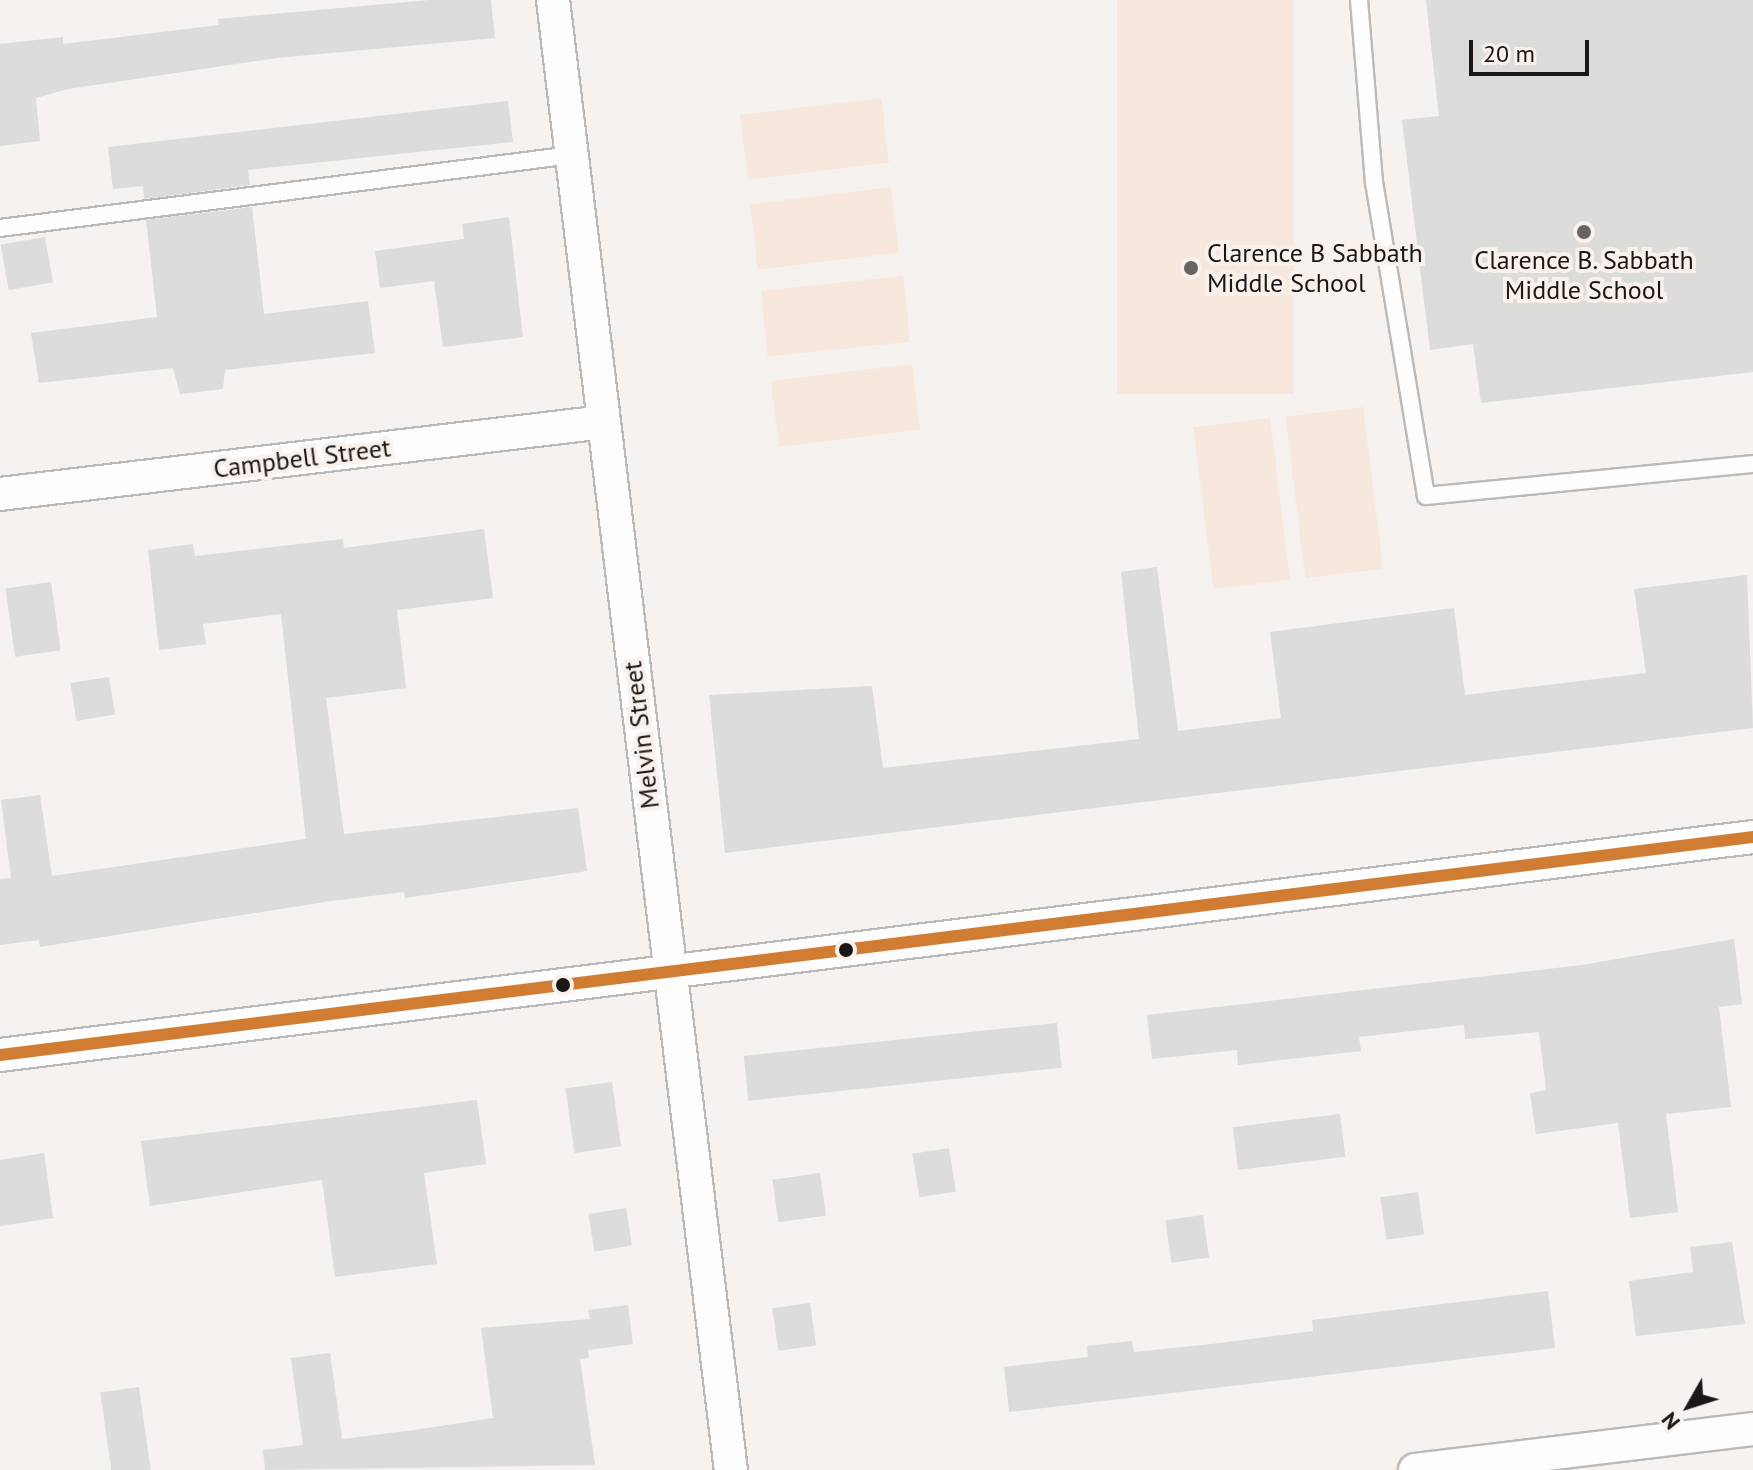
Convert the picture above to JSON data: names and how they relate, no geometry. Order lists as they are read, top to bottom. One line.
{"streets":{"street":["Campbell Street","Melvin Street"]},"crossings":[["Campbell Street","Melvin Street"]],"places":["Clarence B. Sabbath Middle School","Clarence B Sabbath Middle School"],"scale_bar":"20 m","north":"bottom left"}
